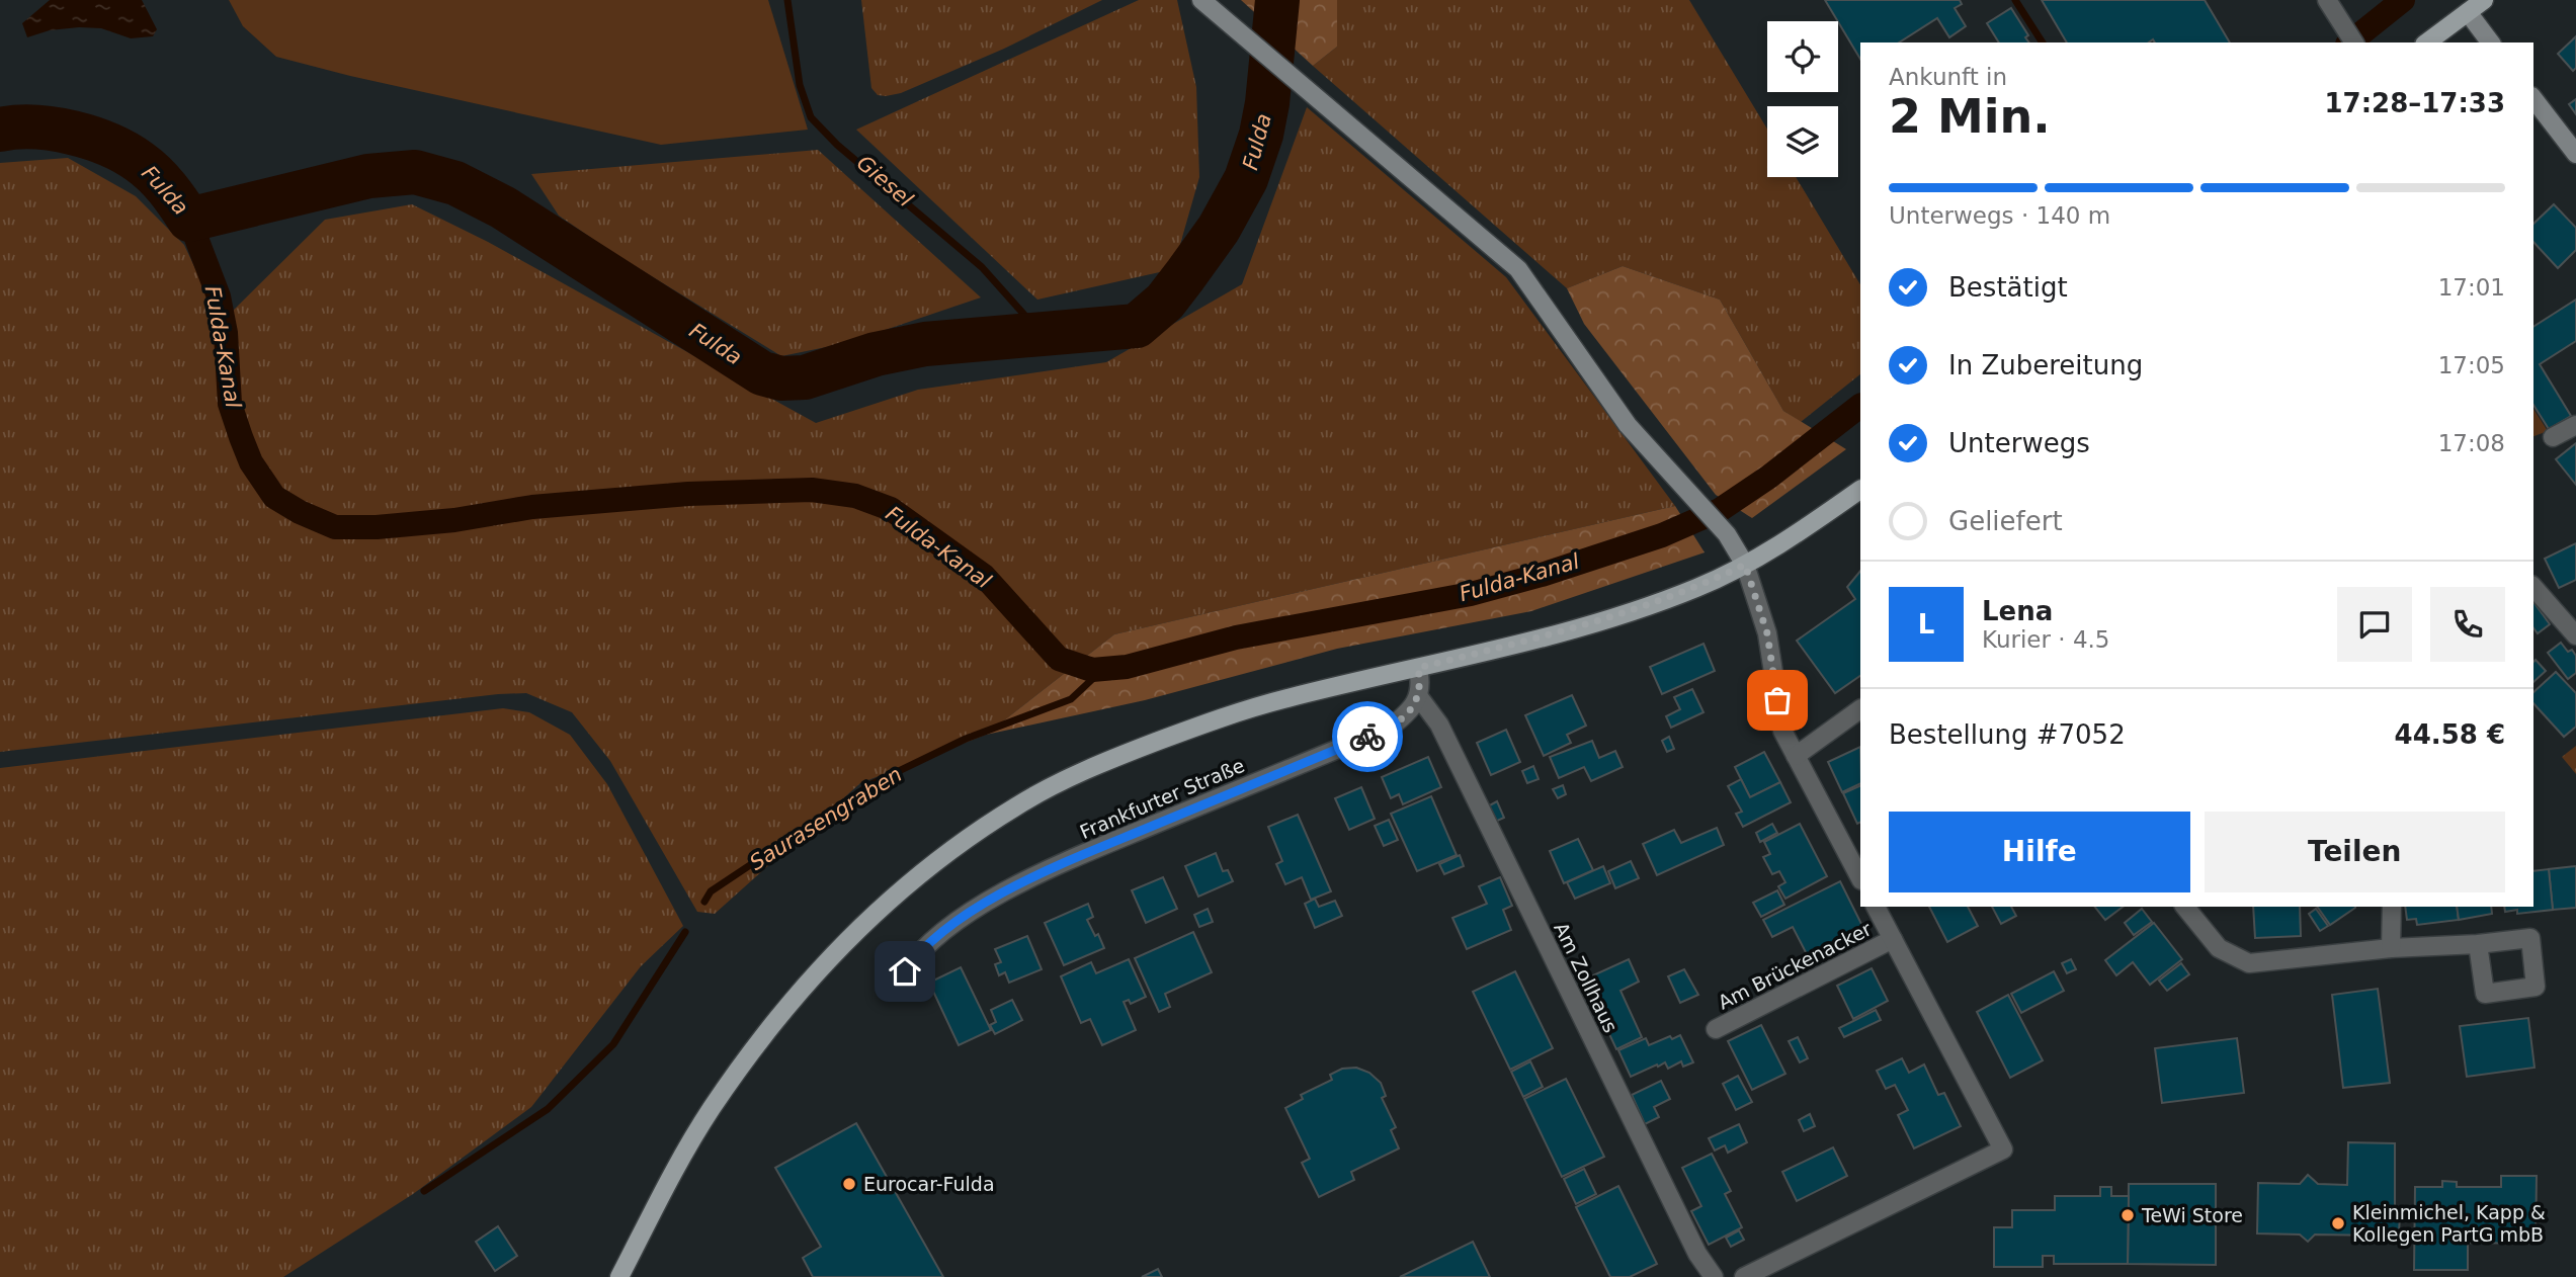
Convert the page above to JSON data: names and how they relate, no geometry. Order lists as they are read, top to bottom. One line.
{"streets":{"street":["Frankfurter Straße","Am Brückenacker","Am Zollhaus"]},"crossings":[["Frankfurter Straße","Am Zollhaus"]],"water":["Fulda","Giesel","Fulda-Kanal","Saurasengraben"],"places":["Eurocar-Fulda","TeWi Store","Kleinmichel, Kapp & Kollegen PartG mbB"],"page":{"heading":["2 Min.","Ankunft in","17:28–17:33"],"panel":["Lena","Kurier · 4.5","Bestellung #7052","44.58 €"],"bar":"Unterwegs · 140 m","list":[["Bestätigt","17:01"],["In Zubereitung","17:05"],["Unterwegs","17:08"],"Geliefert"],"round":"L","buttons":["Hilfe","Teilen"]}}
